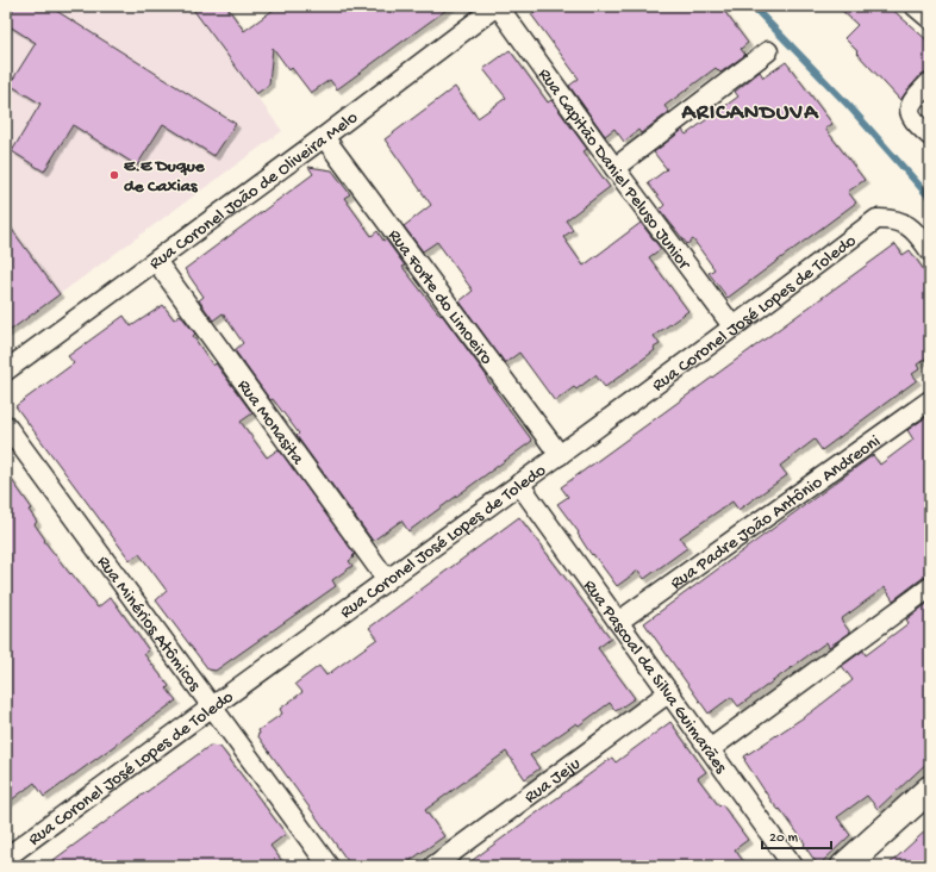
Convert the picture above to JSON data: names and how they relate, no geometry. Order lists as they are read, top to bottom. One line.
{"streets":{"street":["Rua Capitão Daniel Peluso Junior","Rua Coronel João de Oliveira Melo","Rua Forte do Limoeiro","Rua Coronel José Lopes de Toledo","Rua Monasita","Rua Padre João Antônio Andreoni","Rua Minérios Atômicos","Rua Pascoal da Silva Guimarães","Rua Jeju"]},"crossings":[["Rua Capitão Daniel Peluso Junior","Rua Coronel João de Oliveira Melo"],["Rua Capitão Daniel Peluso Junior","Rua Coronel José Lopes de Toledo"],["Rua Coronel João de Oliveira Melo","Rua Forte do Limoeiro"],["Rua Coronel João de Oliveira Melo","Rua Monasita"],["Rua Forte do Limoeiro","Rua Coronel José Lopes de Toledo"],["Rua Coronel José Lopes de Toledo","Rua Monasita"],["Rua Coronel José Lopes de Toledo","Rua Minérios Atômicos"],["Rua Coronel José Lopes de Toledo","Rua Pascoal da Silva Guimarães"],["Rua Padre João Antônio Andreoni","Rua Pascoal da Silva Guimarães"],["Rua Pascoal da Silva Guimarães","Rua Jeju"]],"districts":["ARICANDUVA"],"places":["E.E Duque de Caxias"],"scale_bar":"20 m"}
